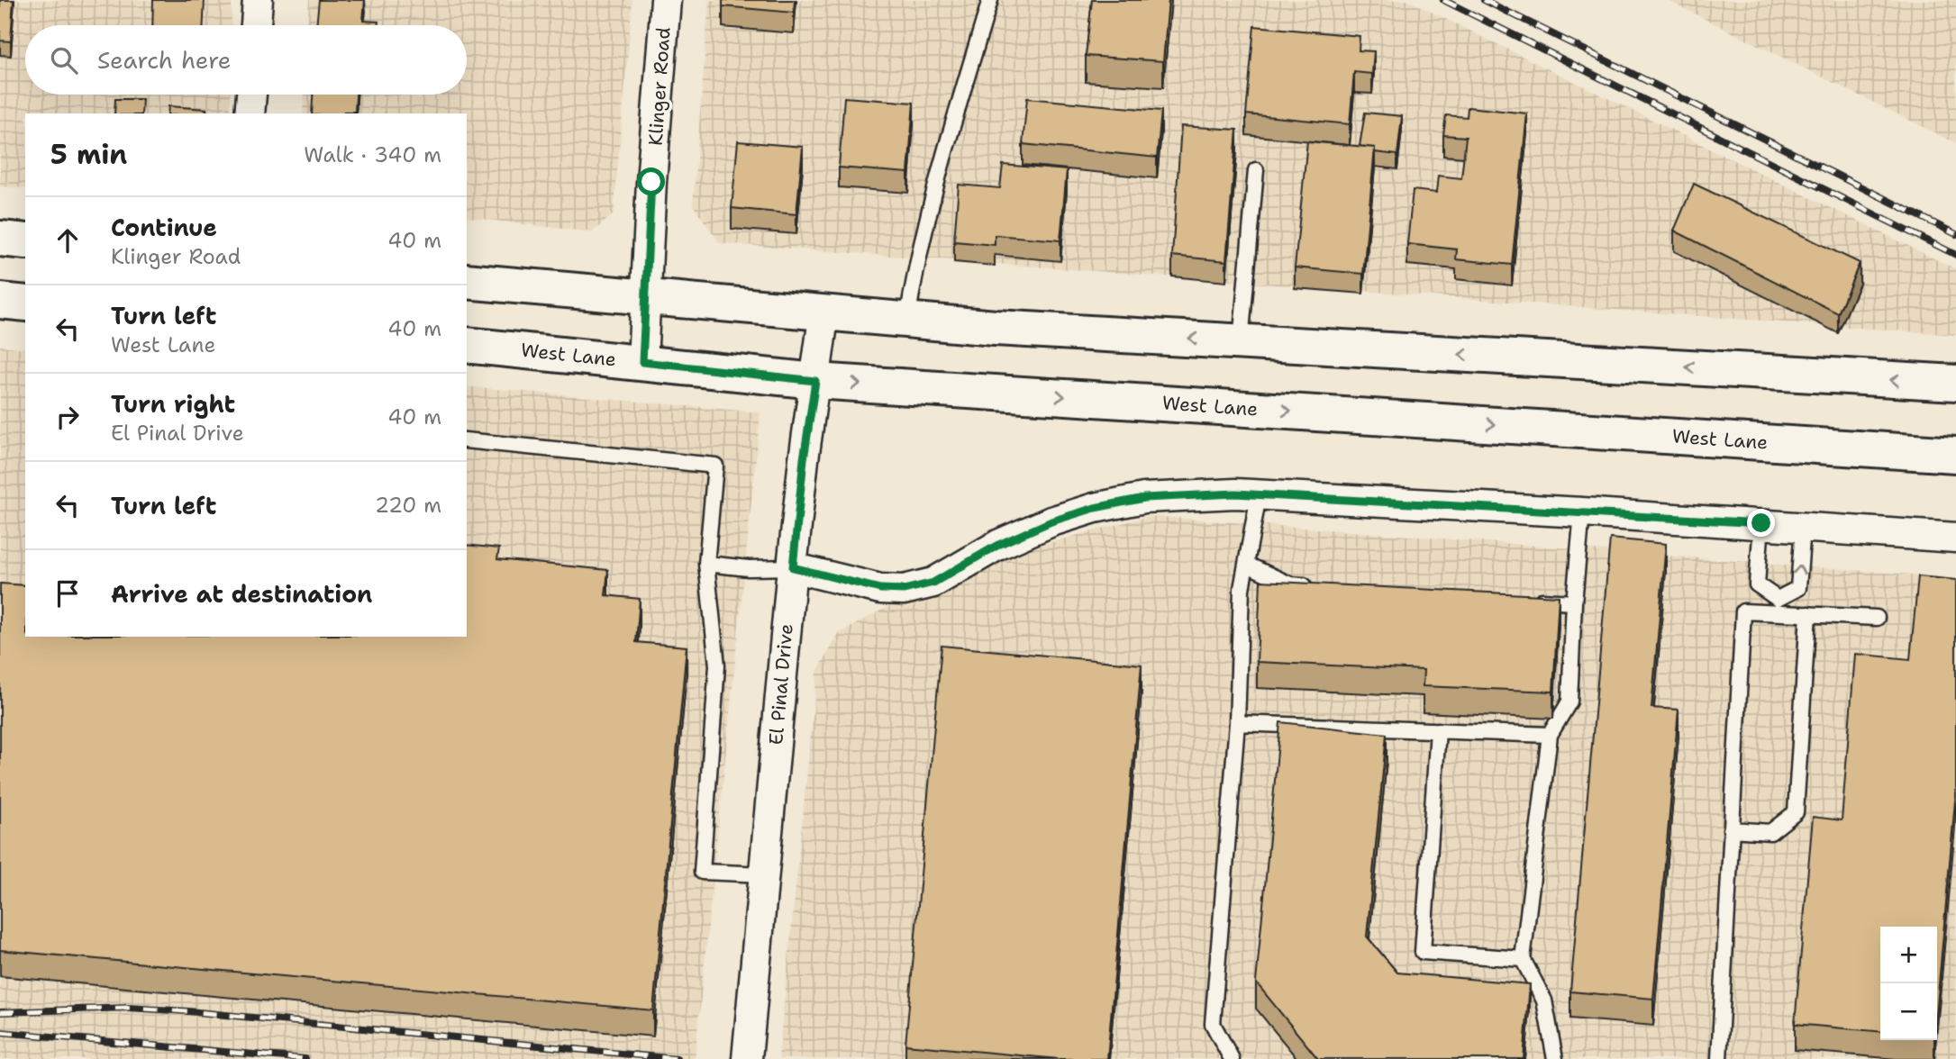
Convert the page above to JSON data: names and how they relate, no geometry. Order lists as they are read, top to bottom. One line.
{"streets":{"main road":["West Lane"],"street":["Klinger Road","El Pinal Drive"]},"crossings":[["Klinger Road","West Lane"],["West Lane","El Pinal Drive"]],"page":{"search":"Search here","heading":["5 min","Walk · 340 m"],"list":[["Continue","Klinger Road","40 m"],["Turn left","West Lane","40 m"],["Turn right","El Pinal Drive","40 m"],["Turn left","220 m"],"Arrive at destination"],"map_buttons":["+","−"]}}
